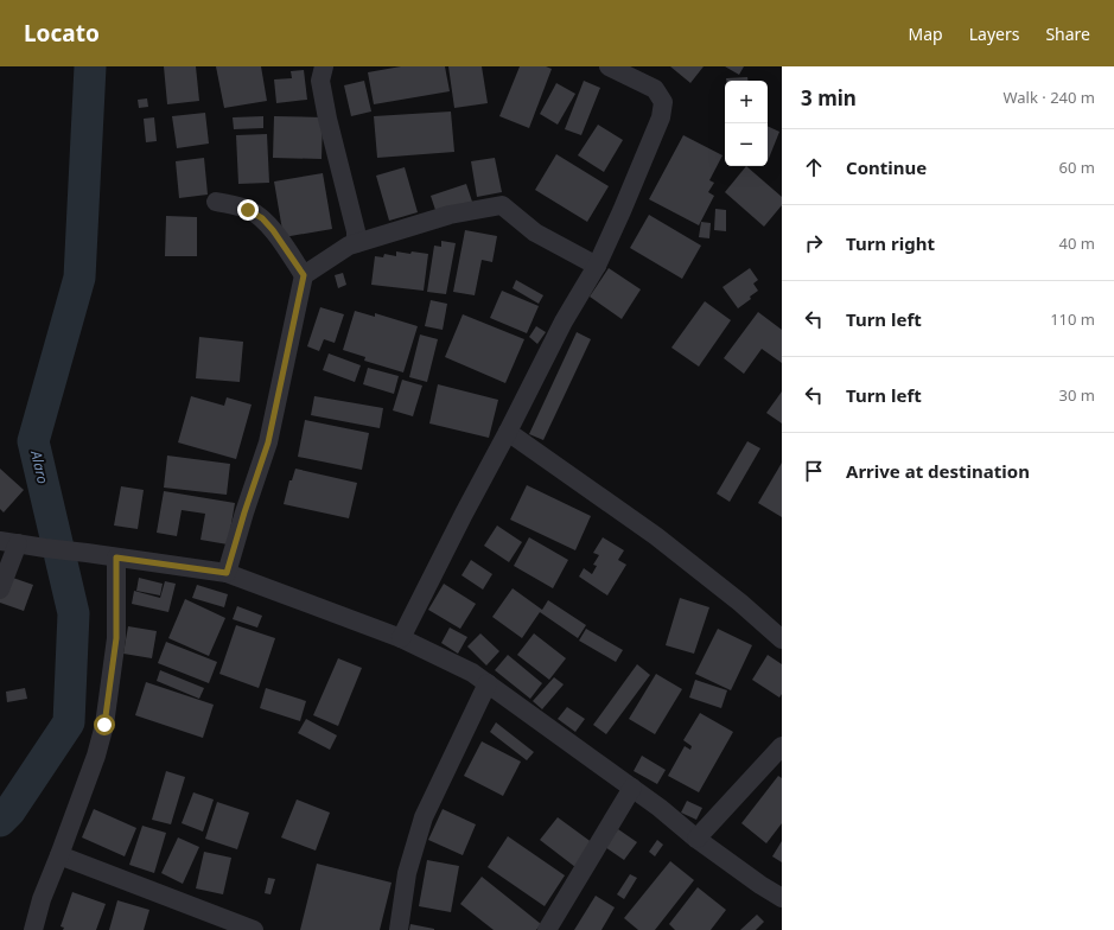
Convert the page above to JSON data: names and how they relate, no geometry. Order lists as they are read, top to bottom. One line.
{"water":["Alaro"],"page":{"header":"Locato","nav":["Map","Layers","Share"],"heading":["3 min","Walk · 240 m"],"map_buttons":["+","−"],"list":[["Continue","60 m"],["Turn right","40 m"],["Turn left","110 m"],["Turn left","30 m"],"Arrive at destination"]}}
